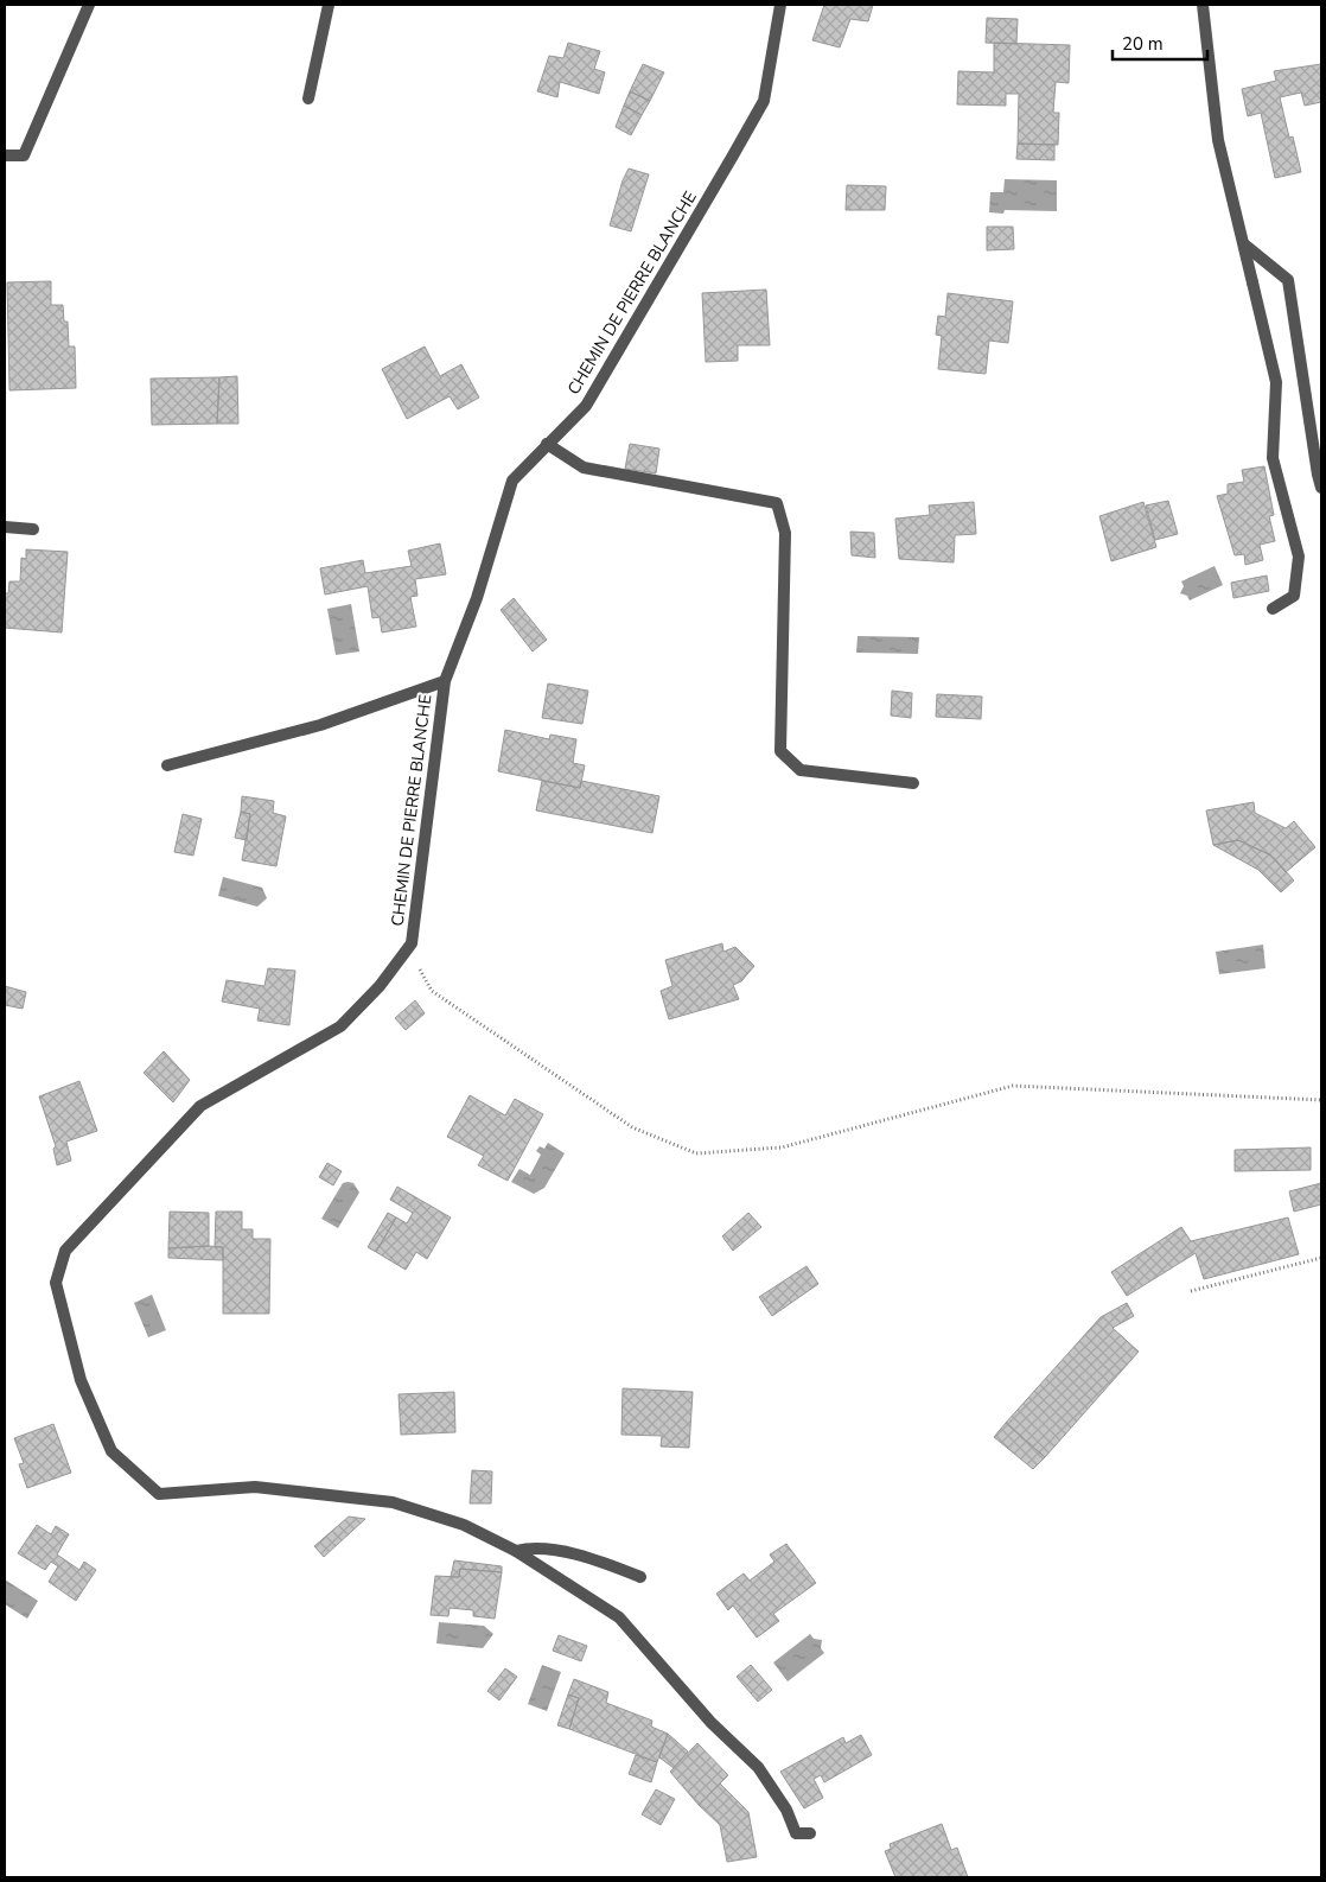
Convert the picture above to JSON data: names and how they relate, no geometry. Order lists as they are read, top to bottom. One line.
{"streets":{"street":["CHEMIN DE PIERRE BLANCHE"]},"scale_bar":"20 m"}
